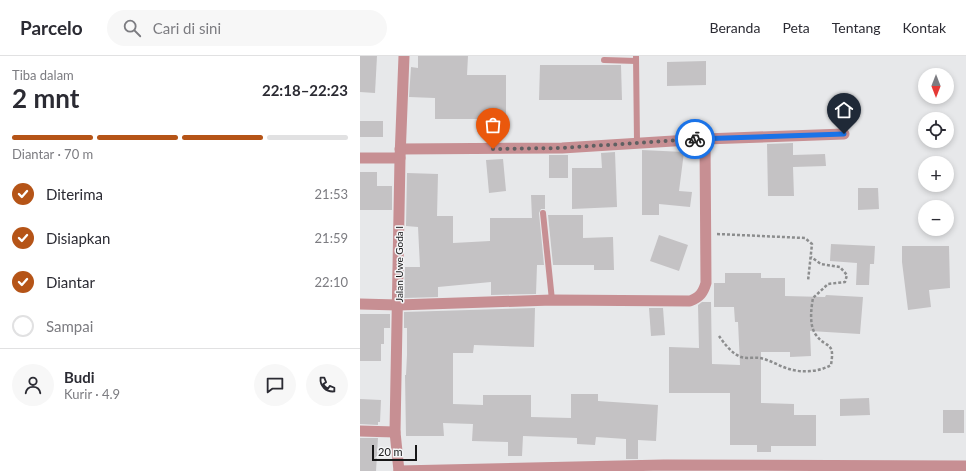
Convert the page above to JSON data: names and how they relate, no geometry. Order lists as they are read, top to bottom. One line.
{"streets":{"street":["Jalan Uwe Goda I"]},"scale_bar":"20 m","north":"bottom","page":{"header":"Parcelo","search":"Cari di sini","nav":["Beranda","Peta","Tentang","Kontak"],"heading":["2 mnt","Tiba dalam","22:18–22:23"],"panel":["Budi","Kurir · 4.9"],"map_buttons":["+","−"],"bar":"Diantar · 70 m","list":[["Diterima","21:53"],["Disiapkan","21:59"],["Diantar","22:10"],"Sampai"],"scale":"20 m"}}
